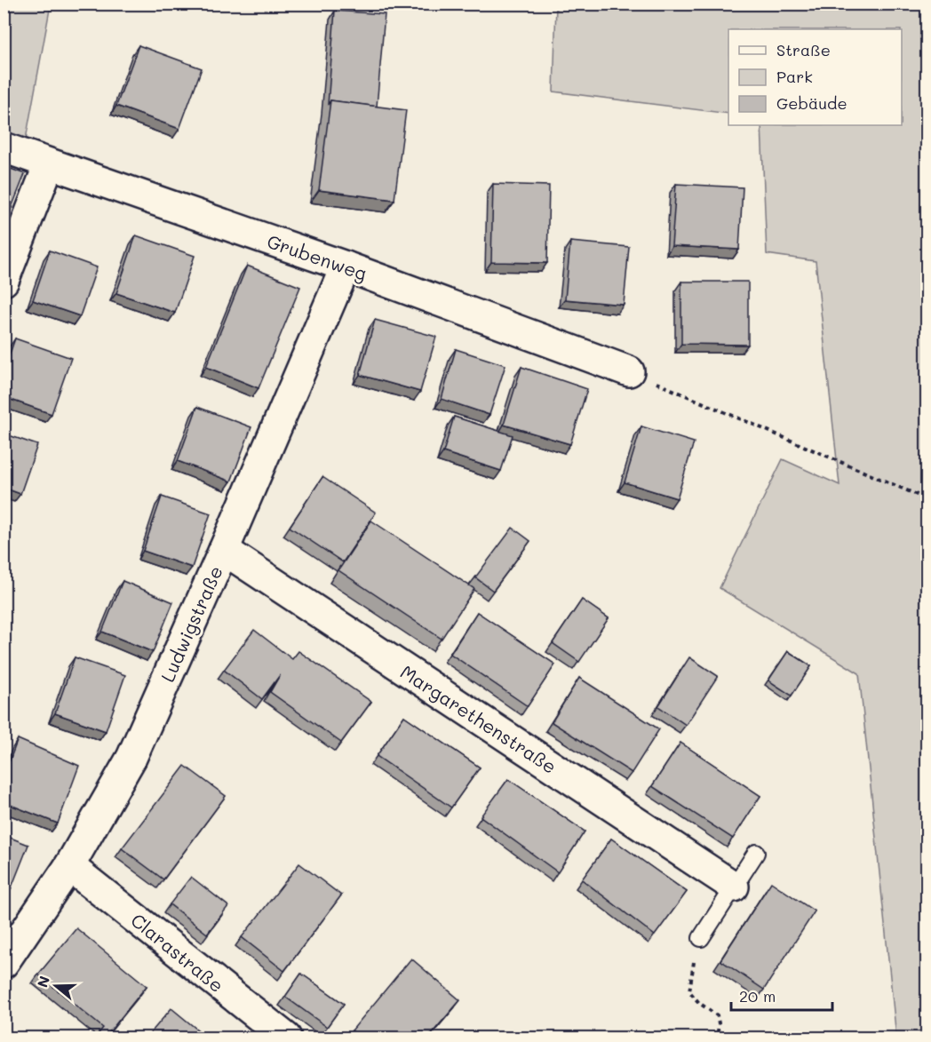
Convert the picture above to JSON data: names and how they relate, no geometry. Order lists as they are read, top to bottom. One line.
{"streets":{"street":["Grubenweg","Ludwigstraße","Margarethenstraße","Clarastraße"]},"crossings":[["Grubenweg","Ludwigstraße"],["Ludwigstraße","Margarethenstraße"],["Ludwigstraße","Clarastraße"]],"legend":["Straße","Park","Gebäude"],"scale_bar":"20 m","north":"left"}
